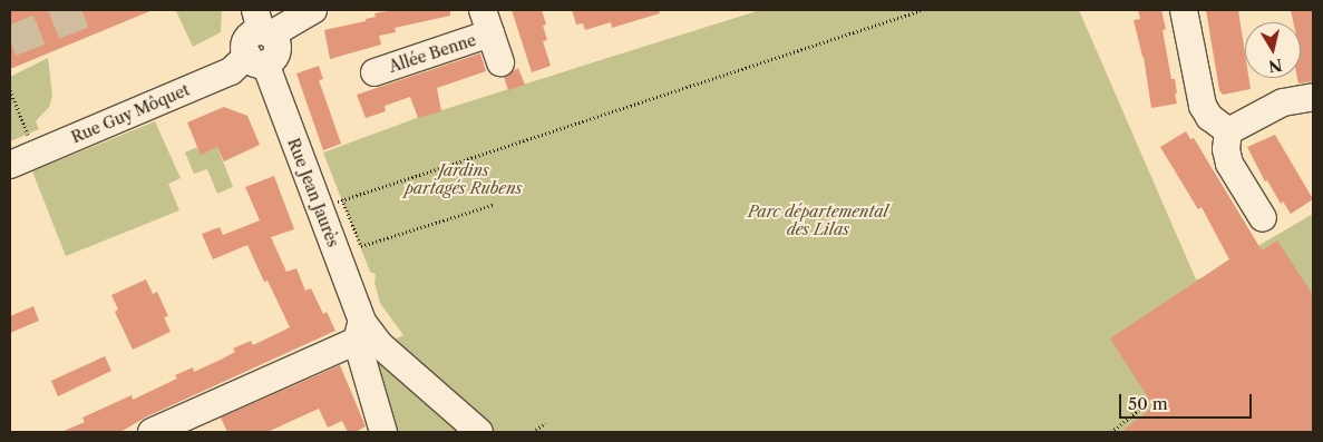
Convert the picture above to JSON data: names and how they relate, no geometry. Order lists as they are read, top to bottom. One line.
{"streets":{"street":["Allée Benne","Rue Guy Môquet","Rue Jean Jaurès"]},"crossings":[["Rue Guy Môquet","Rue Jean Jaurès"]],"parks":["Jardins partagés Rubens","Parc départemental des Lilas"],"scale_bar":"50 m","north":"bottom"}
